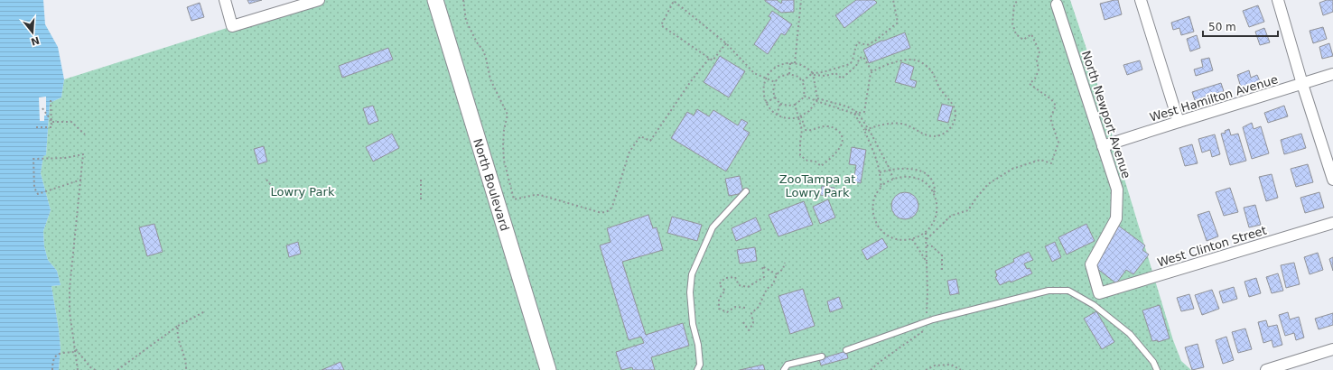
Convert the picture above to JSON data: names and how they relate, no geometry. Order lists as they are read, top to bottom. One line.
{"streets":{"street":["West Hamilton Avenue","North Newport Avenue","North Boulevard","West Clinton Street"]},"crossings":[["West Hamilton Avenue","North Newport Avenue"],["North Newport Avenue","West Clinton Street"]],"parks":["ZooTampa at Lowry Park","Lowry Park"],"scale_bar":"50 m","north":"bottom"}
